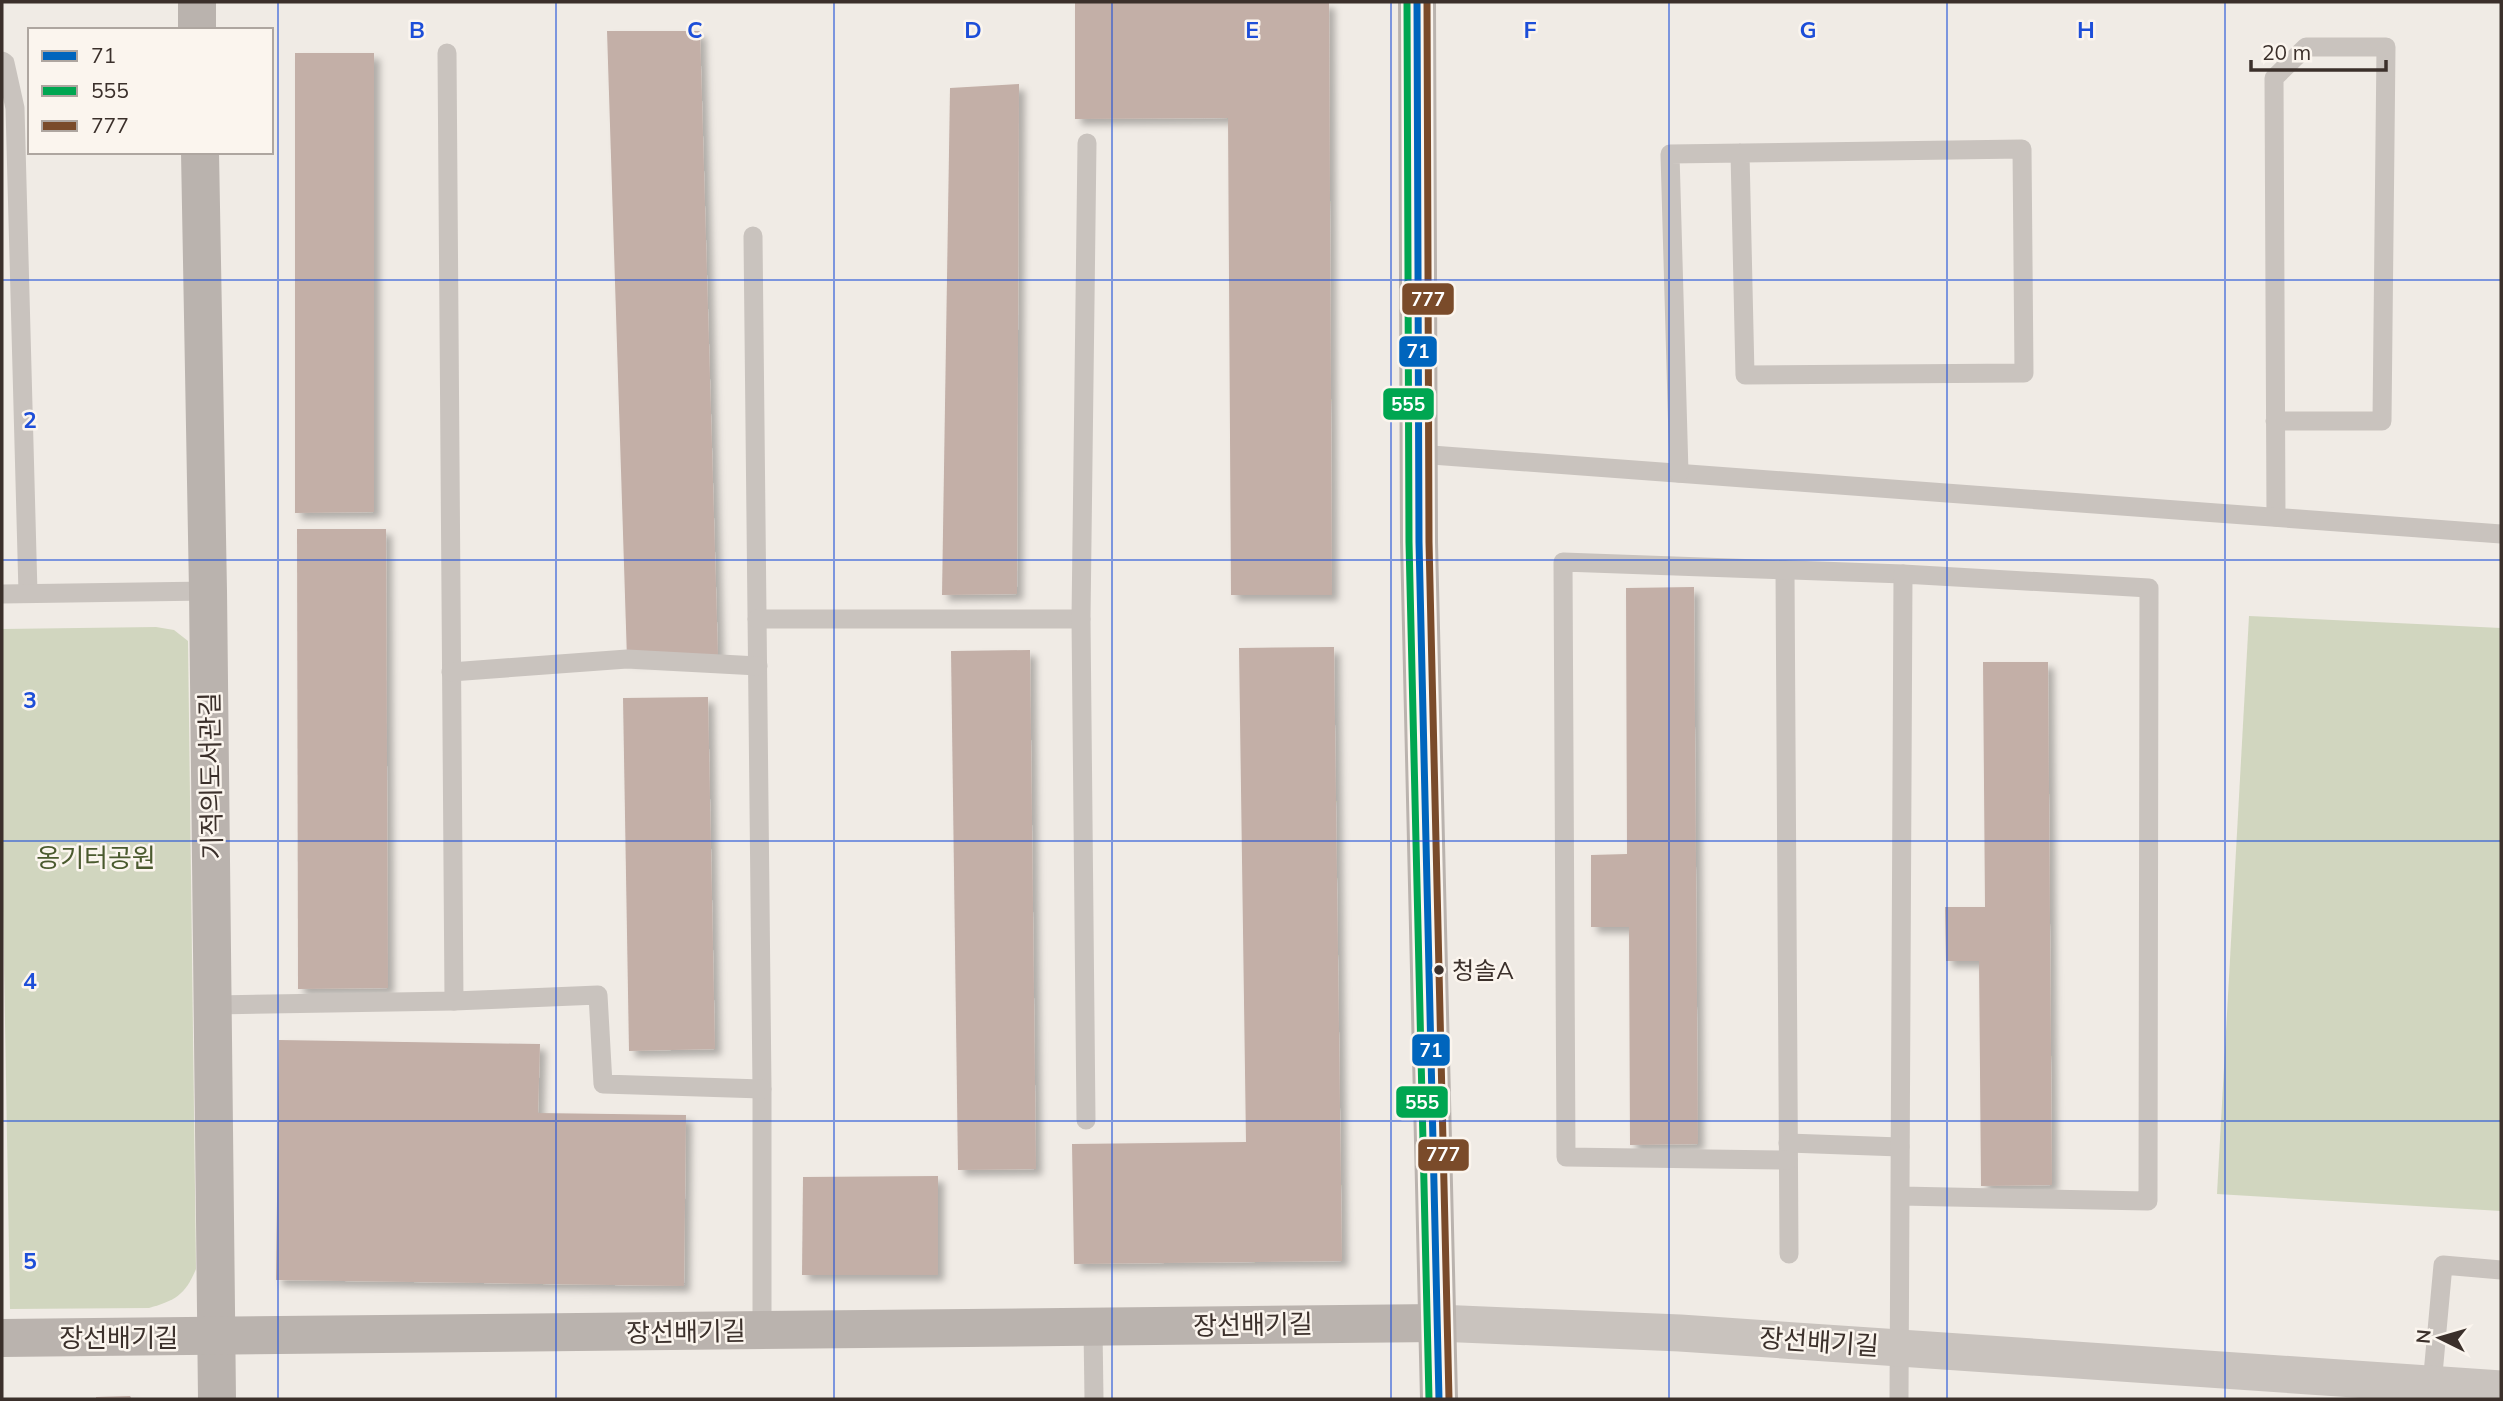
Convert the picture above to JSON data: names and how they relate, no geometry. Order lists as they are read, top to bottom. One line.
{"streets":{"street":["기적의도서관길","장선배기길"]},"crossings":[["기적의도서관길","장선배기길"]],"parks":["옹기터공원"],"places":["청솔A"],"lines":["transit line 71","transit line 555","transit line 777"],"legend":["71","555","777"],"scale_bar":"20 m","north":"left","grid":{"columns":["B","C","D","E","F","G","H"],"rows":["2","3","4","5"]}}
